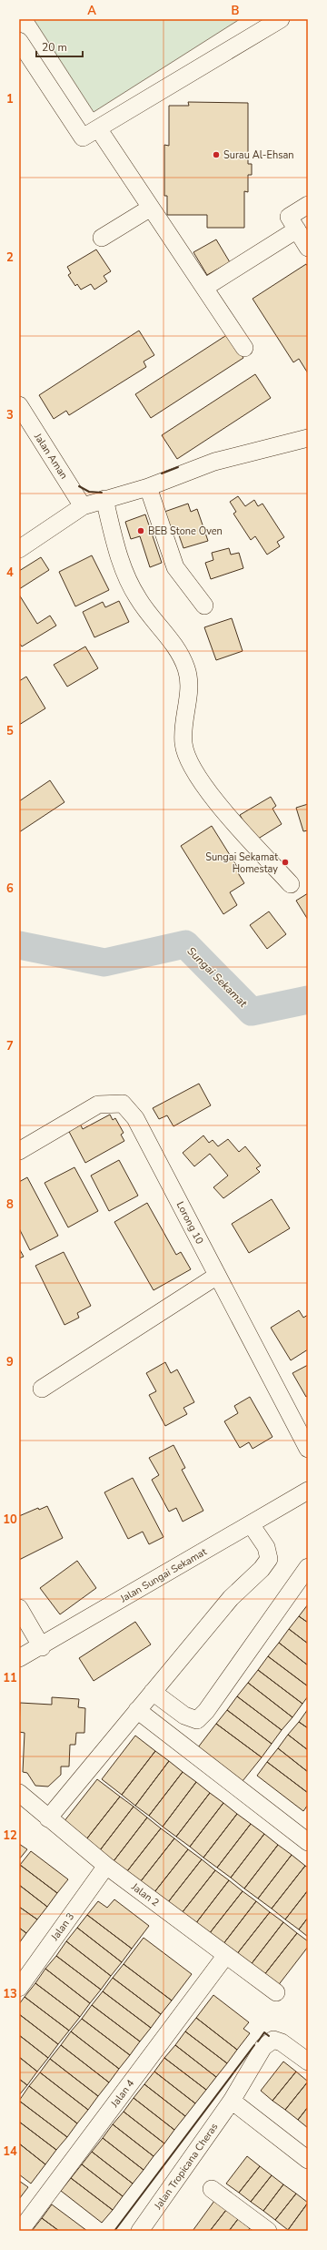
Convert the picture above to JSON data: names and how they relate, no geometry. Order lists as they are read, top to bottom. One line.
{"streets":{"street":["Jalan Aman","Lorong 10","Jalan Sungai Sekamat","Jalan 2","Jalan 3","Jalan 4","Jalan Tropicana Cheras"]},"crossings":[["Jalan 2","Jalan 3"],["Jalan 2","Jalan 4"]],"water":["Sungai Sekamat"],"places":["Surau Al-Ehsan","BEB Stone Oven","Sungai Sekamat Homestay"],"scale_bar":"20 m","grid":{"columns":["A","B"],"rows":["1","2","3","4","5","6","7","8","9","10","11","12","13","14"]}}
